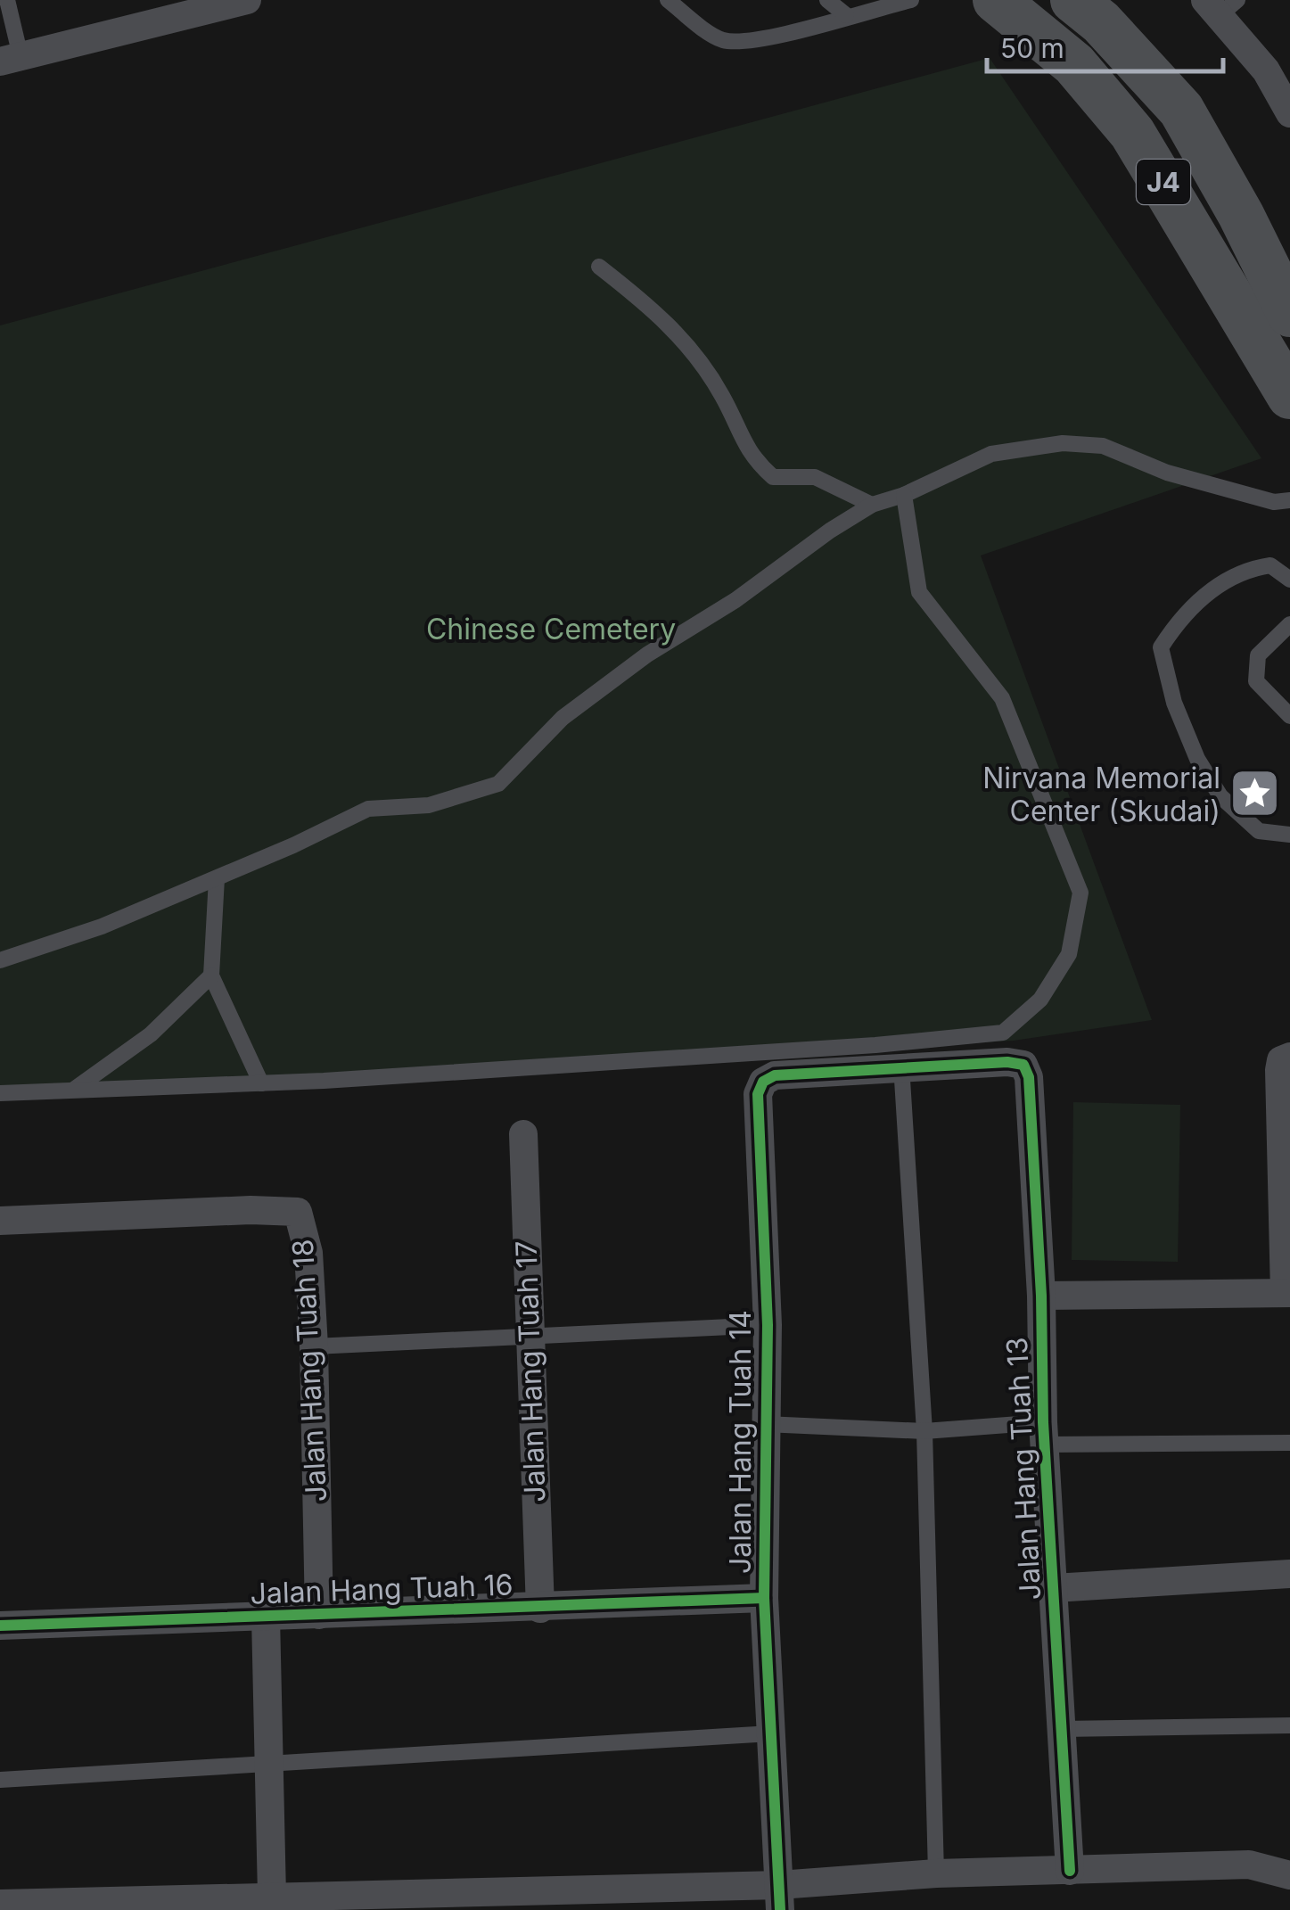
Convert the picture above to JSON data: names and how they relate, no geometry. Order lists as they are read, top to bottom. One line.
{"streets":{"main road":["J4"],"street":["Jalan Hang Tuah 18","Jalan Hang Tuah 17","Jalan Hang Tuah 14","Jalan Hang Tuah 13","Jalan Hang Tuah 16"]},"crossings":[["Jalan Hang Tuah 18","Jalan Hang Tuah 16"],["Jalan Hang Tuah 17","Jalan Hang Tuah 16"],["Jalan Hang Tuah 14","Jalan Hang Tuah 13"],["Jalan Hang Tuah 14","Jalan Hang Tuah 16"]],"parks":["Chinese Cemetery"],"places":{"place":["Nirvana Memorial Center (Skudai)"]},"scale_bar":"50 m"}
